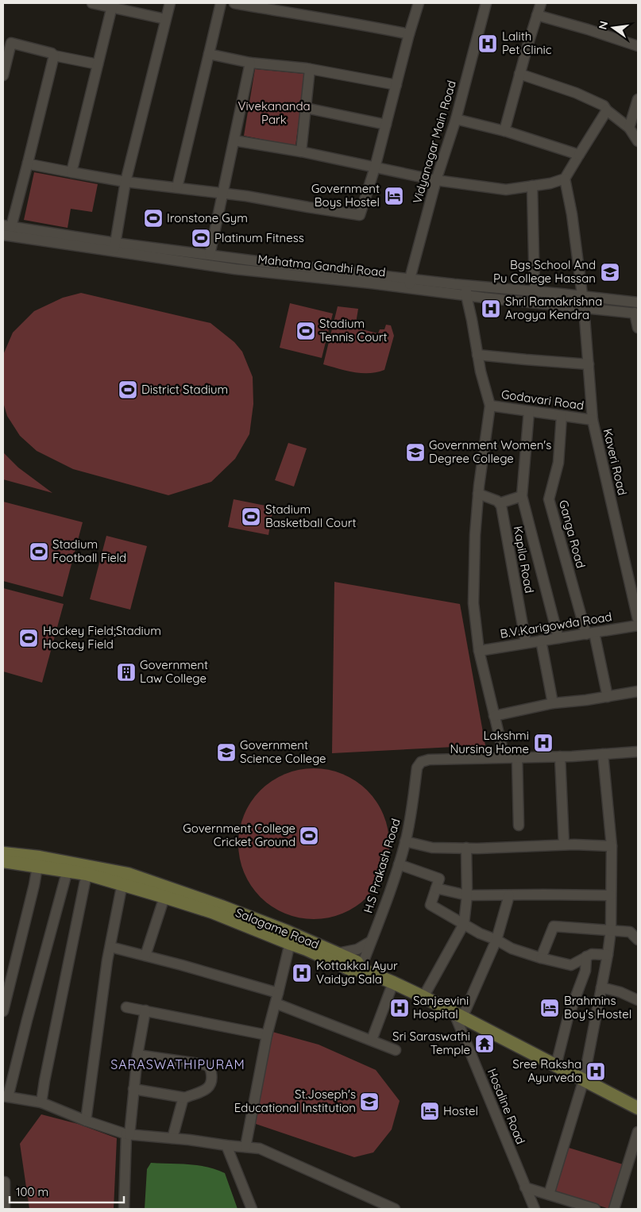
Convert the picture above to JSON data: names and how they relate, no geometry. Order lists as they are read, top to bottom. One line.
{"streets":{"main road":["Salagame Road"],"street":["Vidyanagar Main Road","Mahatma Gandhi Road","Godavari Road","Kaveri Road","Ganga Road","Kapila Road","B.V.Karigowda Road","H.S Prakash Road","Hosaline Road"]},"crossings":[["Vidyanagar Main Road","Mahatma Gandhi Road"],["Mahatma Gandhi Road","Kaveri Road"],["Godavari Road","Kaveri Road"],["Godavari Road","Ganga Road"],["Ganga Road","B.V.Karigowda Road"],["Kapila Road","B.V.Karigowda Road"],["H.S Prakash Road","Salagame Road"],["Salagame Road","Hosaline Road"]],"districts":["SARASWATHIPURAM"],"parks":["Vivekananda Park"],"places":{"hospital":["Lalith Pet Clinic","Shri Ramakrishna Arogya Kendra","Lakshmi Nursing Home","Kottakkal Ayur Vaidya Sala","Sanjeevini Hospital","Sree Raksha Ayurveda"],"hotel":["Government Boys Hostel","Brahmins Boy's Hostel","Hostel"],"sports":["Ironstone Gym","Platinum Fitness","Stadium Tennis Court","District Stadium","Stadium Basketball Court","Stadium Football Field","Hockey Field;Stadium Hockey Field","Government College Cricket Ground"],"school or university":["Bgs School And Pu College Hassan","Government Women's Degree College","Government Science College","St.Joseph's Educational Institution"],"building":["Government Law College"],"temple":["Sri Saraswathi Temple"]},"scale_bar":"100 m","north":"left"}
